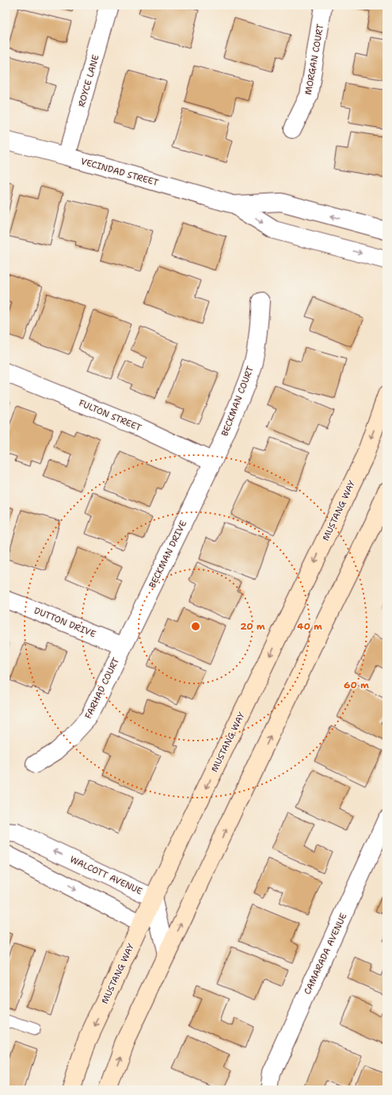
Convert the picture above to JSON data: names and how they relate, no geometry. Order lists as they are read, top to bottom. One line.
{"streets":{"street":["MORGAN COURT","ROYCE LANE","VECINDAD STREET","BECKMAN COURT","FULTON STREET","MUSTANG WAY","BECKMAN DRIVE","DUTTON DRIVE","FARHAD COURT","WALCOTT AVENUE","CAMARADA AVENUE"]},"crossings":[["ROYCE LANE","VECINDAD STREET"],["BECKMAN COURT","FULTON STREET"],["BECKMAN COURT","BECKMAN DRIVE"],["FULTON STREET","BECKMAN DRIVE"],["MUSTANG WAY","WALCOTT AVENUE"],["BECKMAN DRIVE","DUTTON DRIVE"],["BECKMAN DRIVE","FARHAD COURT"],["DUTTON DRIVE","FARHAD COURT"]],"rings":["20 m","40 m","60 m"]}
